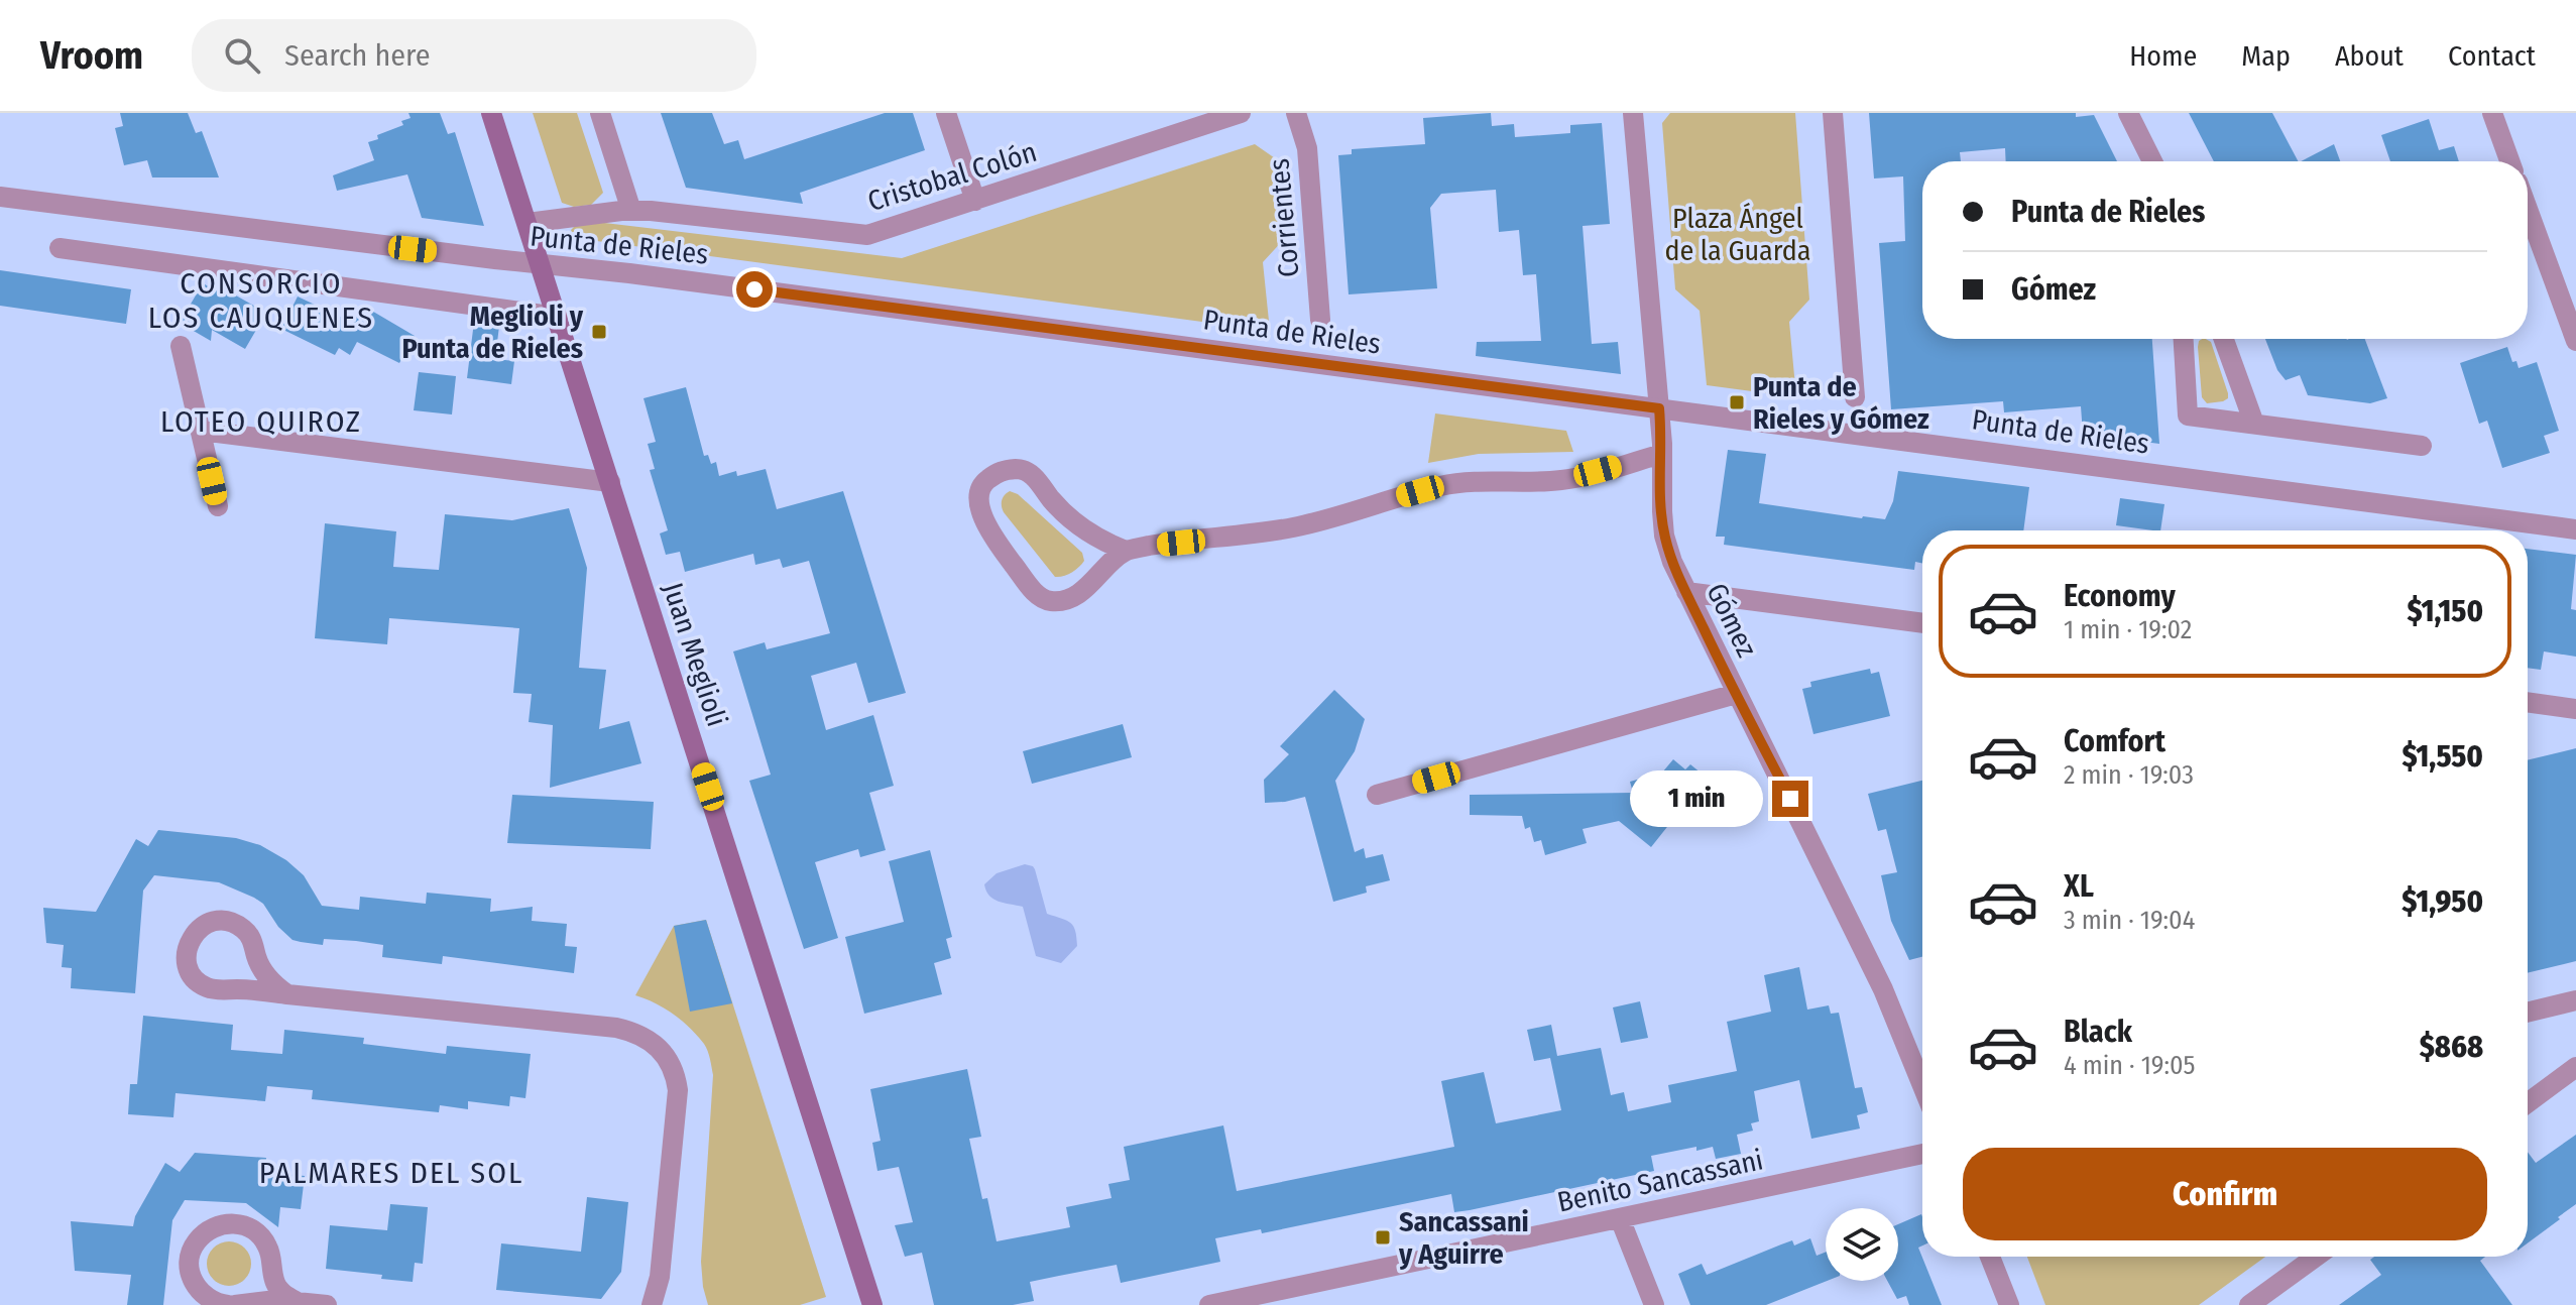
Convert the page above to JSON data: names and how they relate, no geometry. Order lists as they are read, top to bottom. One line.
{"streets":{"main road":["Juan Meglioli"],"street":["Cristobal Colón","Corrientes","Punta de Rieles","Gómez","Benito Sancassani"]},"crossings":[["Cristobal Colón","Juan Meglioli"],["Punta de Rieles","Gómez"],["Punta de Rieles","Juan Meglioli"]],"districts":["CONSORCIO LOS CAUQUENES","LOTEO QUIROZ","PALMARES DEL SOL"],"parks":["Plaza Ángel de la Guarda"],"places":{"transit":["Meglioli y Punta de Rieles","Punta de Rieles y Gómez","Sancassani y Aguirre"]},"page":{"header":"Vroom","search":"Search here","nav":["Home","Map","About","Contact"],"banner":["Punta de Rieles","Gómez"],"list":[{"name":"Economy","note":"1 min · 19:02","value":"$1,150"},{"name":"Comfort","note":"2 min · 19:03","value":"$1,550"},{"name":"XL","note":"3 min · 19:04","value":"$1,950"},{"name":"Black","note":"4 min · 19:05","value":"$868"}],"bubble":"1 min","buttons":"Confirm"}}
